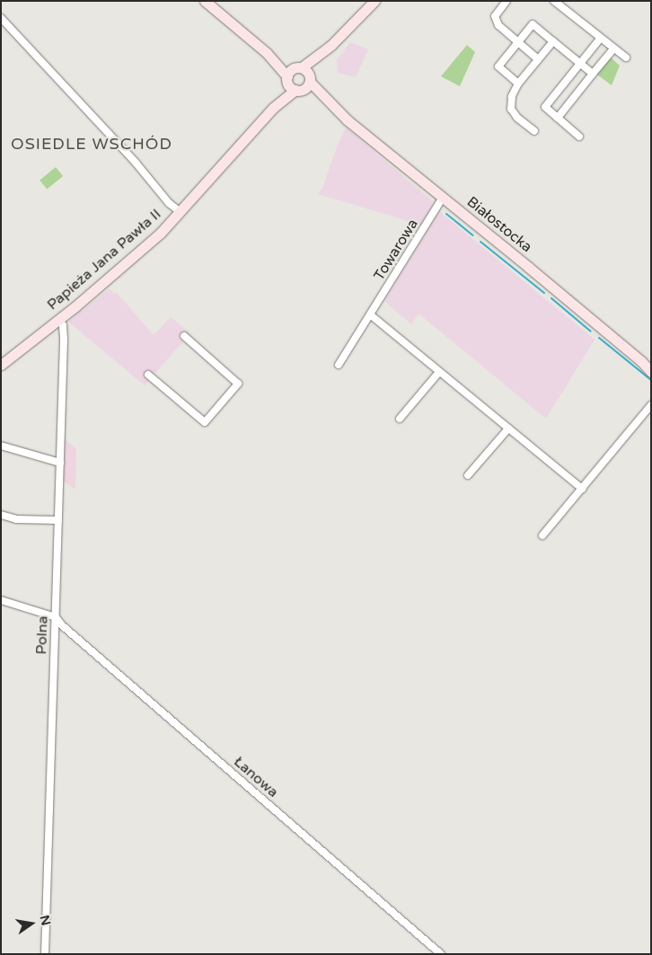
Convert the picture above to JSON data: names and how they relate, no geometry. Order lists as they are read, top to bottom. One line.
{"streets":{"main road":["Białostocka","Papieża Jana Pawła II"],"street":["Towarowa","Polna","Łanowa"]},"crossings":[["Białostocka","Towarowa"],["Białostocka","Papieża Jana Pawła II"],["Papieża Jana Pawła II","Polna"],["Polna","Łanowa"]],"districts":["OSIEDLE WSCHÓD"],"north":"right"}
